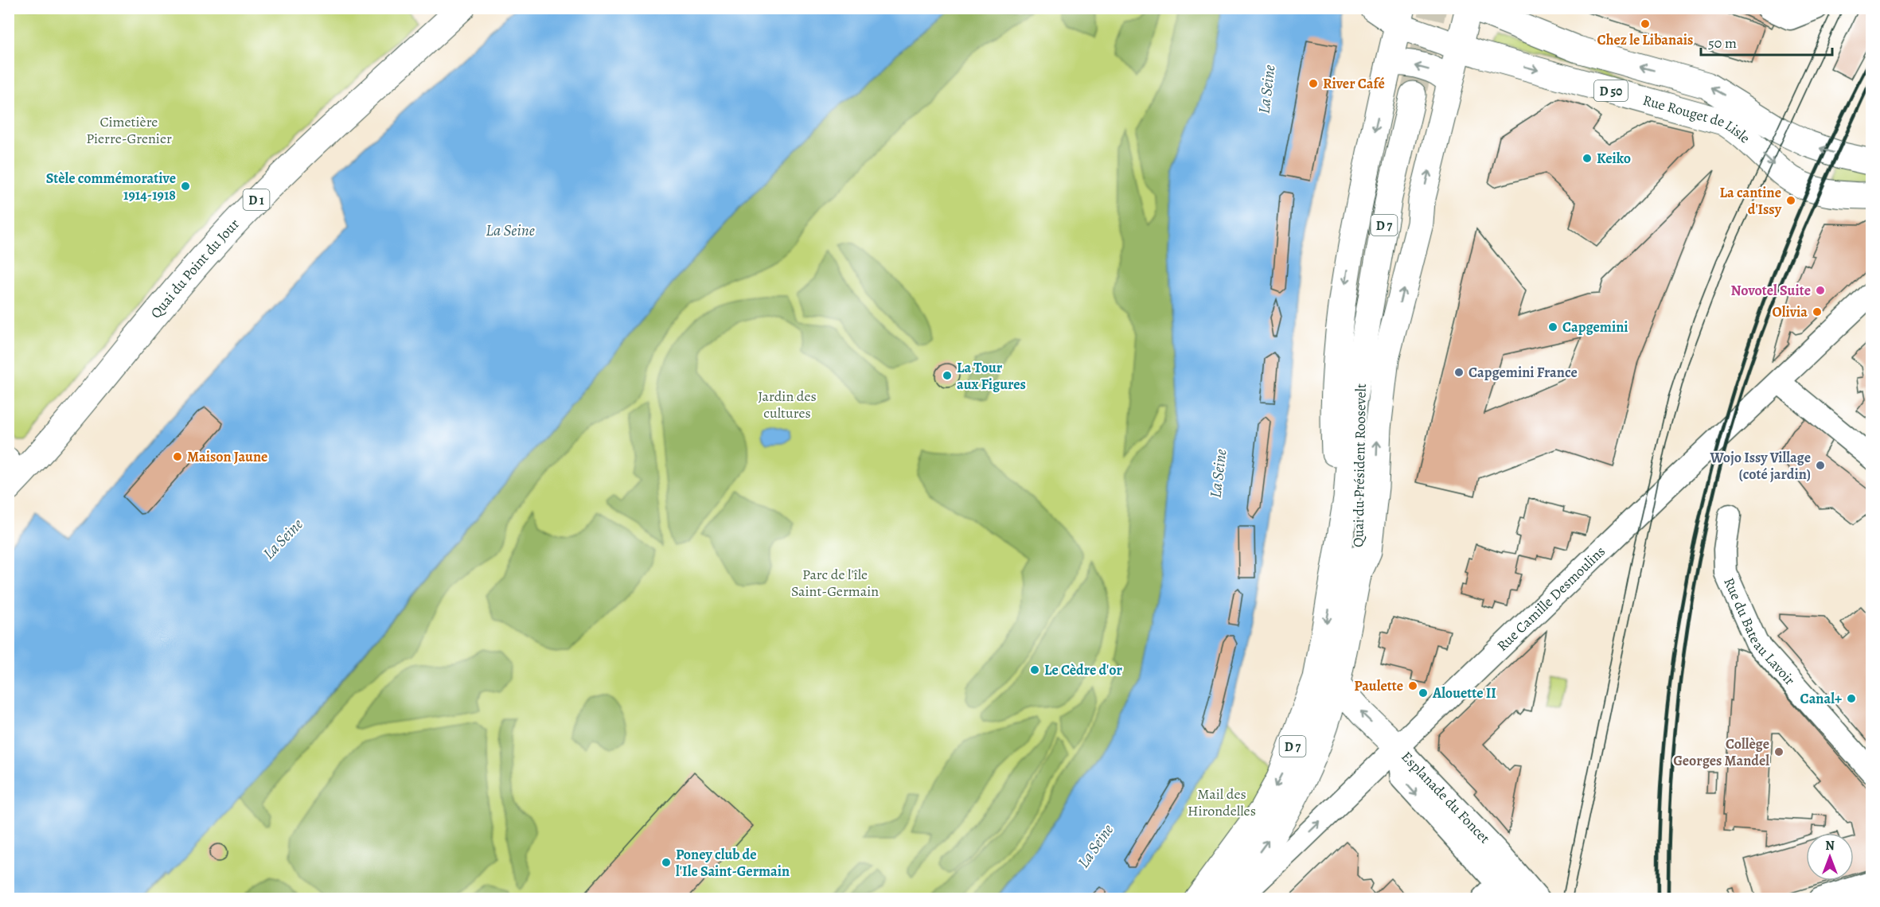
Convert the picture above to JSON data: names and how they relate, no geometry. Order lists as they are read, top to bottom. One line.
{"streets":{"main road":["D 50","Rue Rouget de Lisle","D 1","D 7","Quai du Point du Jour","Quai du Président Roosevelt"],"street":["Rue Camille Desmoulins","Rue du Bateau Lavoir","Esplanade du Foncet"]},"crossings":[["D 50","Rue Rouget de Lisle"],["D 7","Quai du Président Roosevelt"],["D 7","Rue Camille Desmoulins"],["Rue Camille Desmoulins","Esplanade du Foncet"]],"water":["La Seine"],"parks":["Cimetière Pierre-Grenier","Jardin des cultures","Parc de l'île Saint-Germain","Mail des Hirondelles"],"places":["Chez le Libanais","River Café","Keiko","Stèle commémorative 1914-1918","La cantine d'Issy","Novotel Suite","Olivia","Capgemini","Capgemini France","La Tour aux Figures","Maison Jaune","Wojo Issy Village (coté jardin)","Le Cèdre d'or","Paulette","Alouette II","Canal+","Collège Georges Mandel","Poney club de l'Ile Saint-Germain"],"scale_bar":"50 m","north":"top"}
